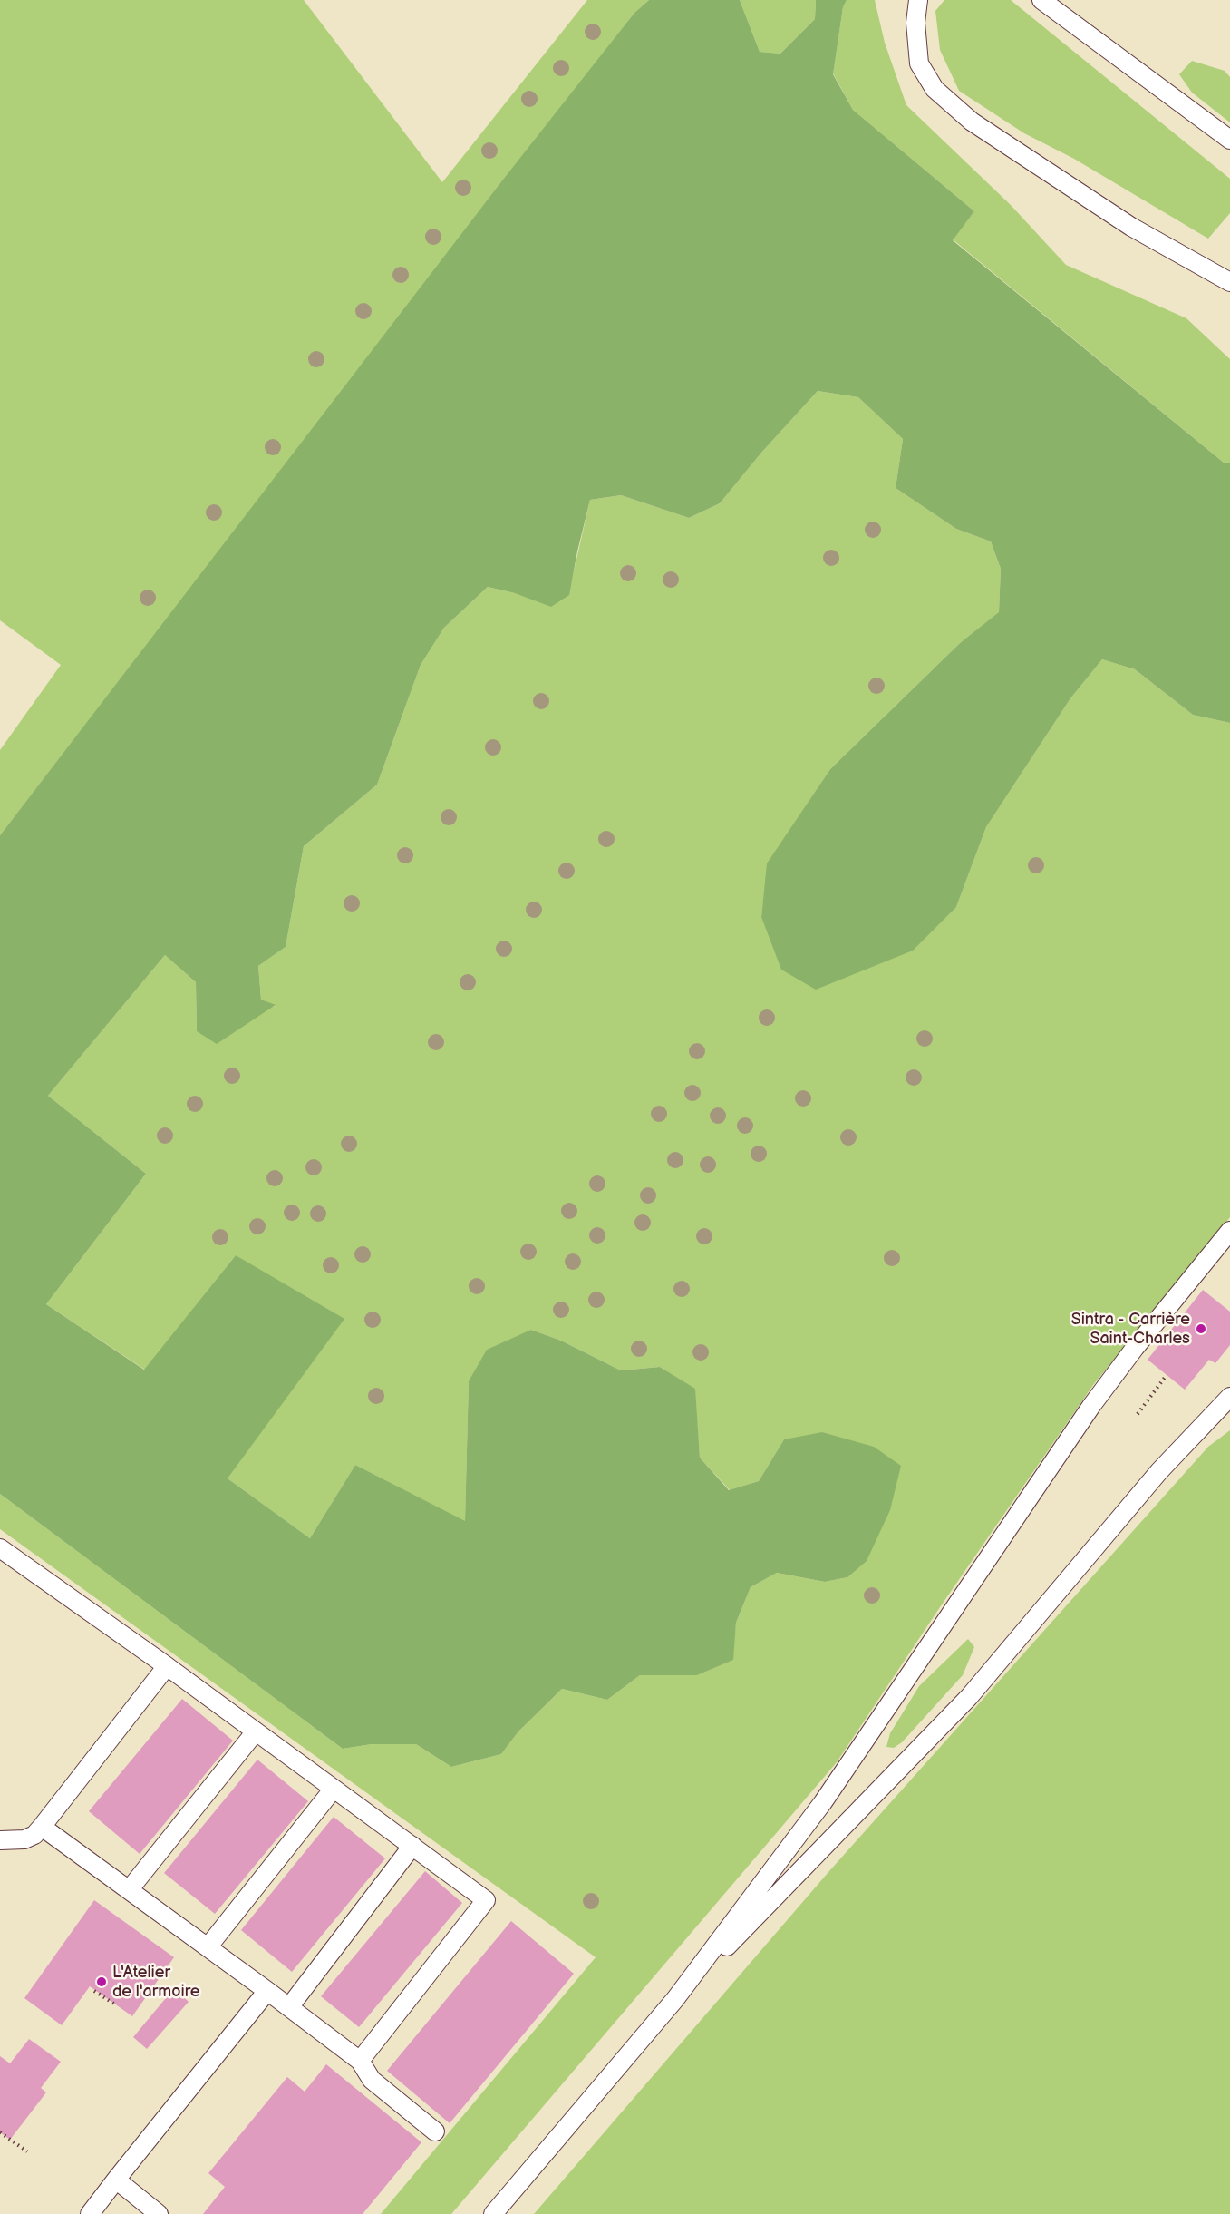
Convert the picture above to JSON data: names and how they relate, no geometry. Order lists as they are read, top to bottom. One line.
{"places":["Sintra - Carrière Saint-Charles","L'Atelier de l'armoire"]}
